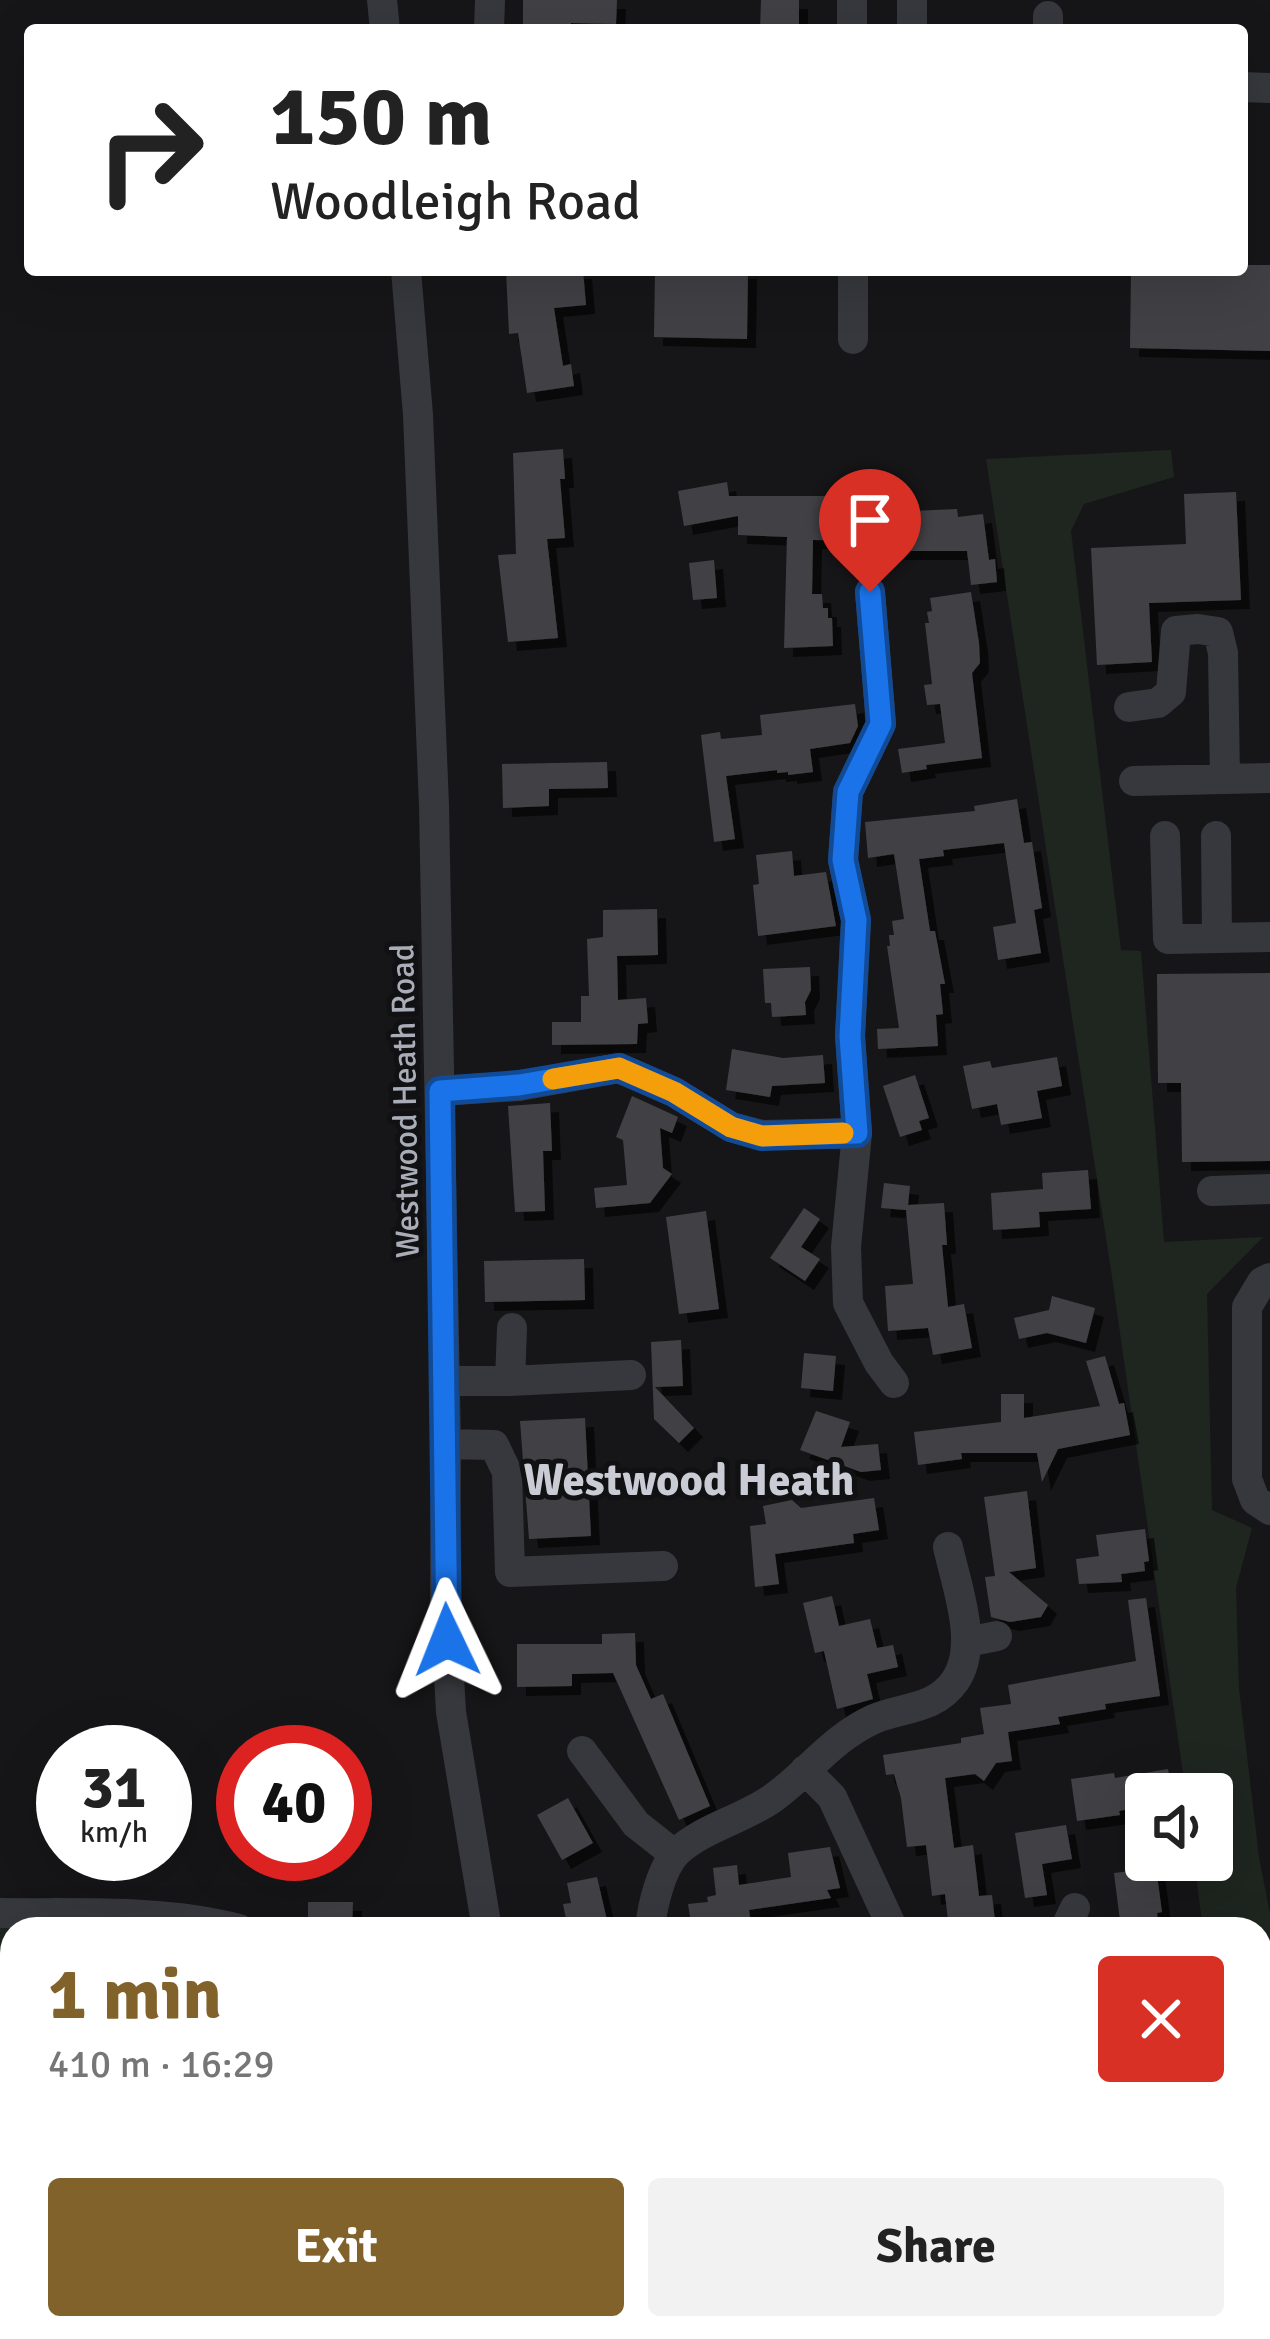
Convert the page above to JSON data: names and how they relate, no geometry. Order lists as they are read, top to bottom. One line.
{"streets":{"street":["Westwood Heath Road"]},"districts":["Westwood Heath"],"page":{"turn":["150 m","Woodleigh Road"],"speed":"31 km/h","limit":"40","heading":["1 min","410 m · 16:29"],"buttons":["Exit","Share"]}}
